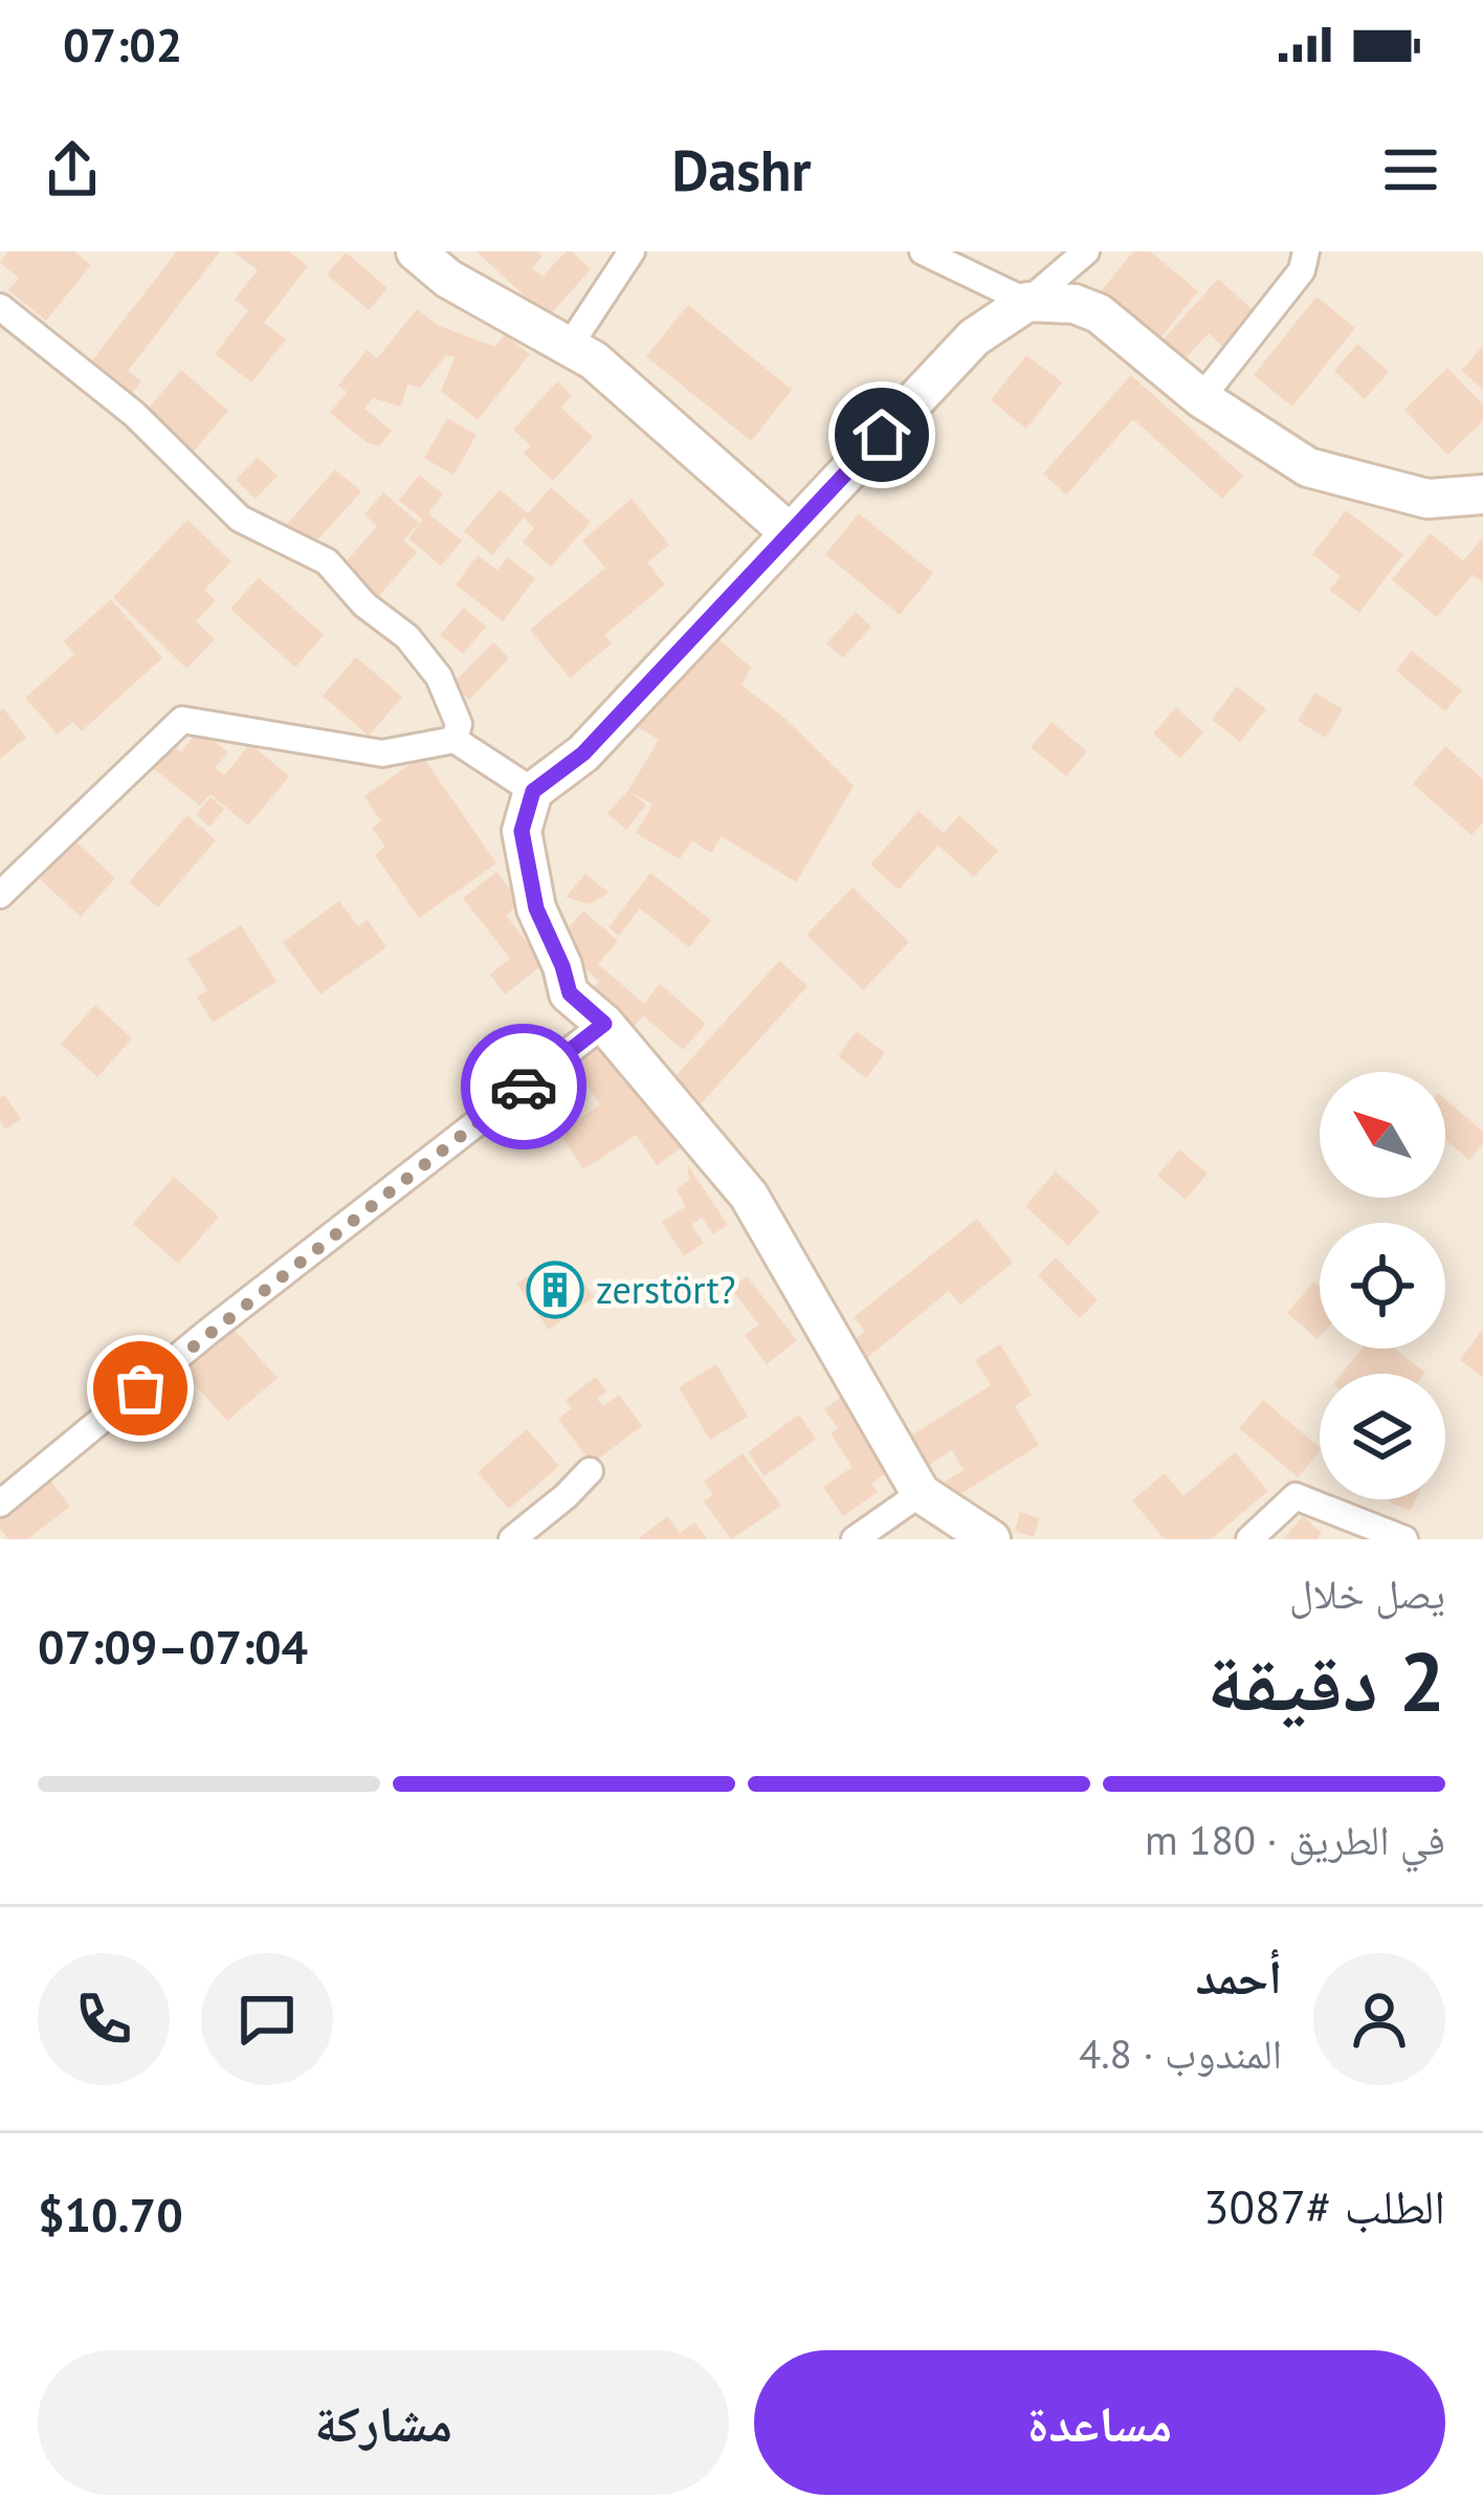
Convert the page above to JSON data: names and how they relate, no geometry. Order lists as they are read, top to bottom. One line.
{"places":{"building":["zerstört?"]},"north":"top left","page":{"status":"07:02","header":"Dashr","heading":["2 دقيقة","يصل خلال","07:04–07:09"],"panel":["أحمد","المندوب · 4.8","الطلب #3087","$10.70"],"bar":"في الطريق · 180 m","buttons":["مساعدة","مشاركة"]}}
